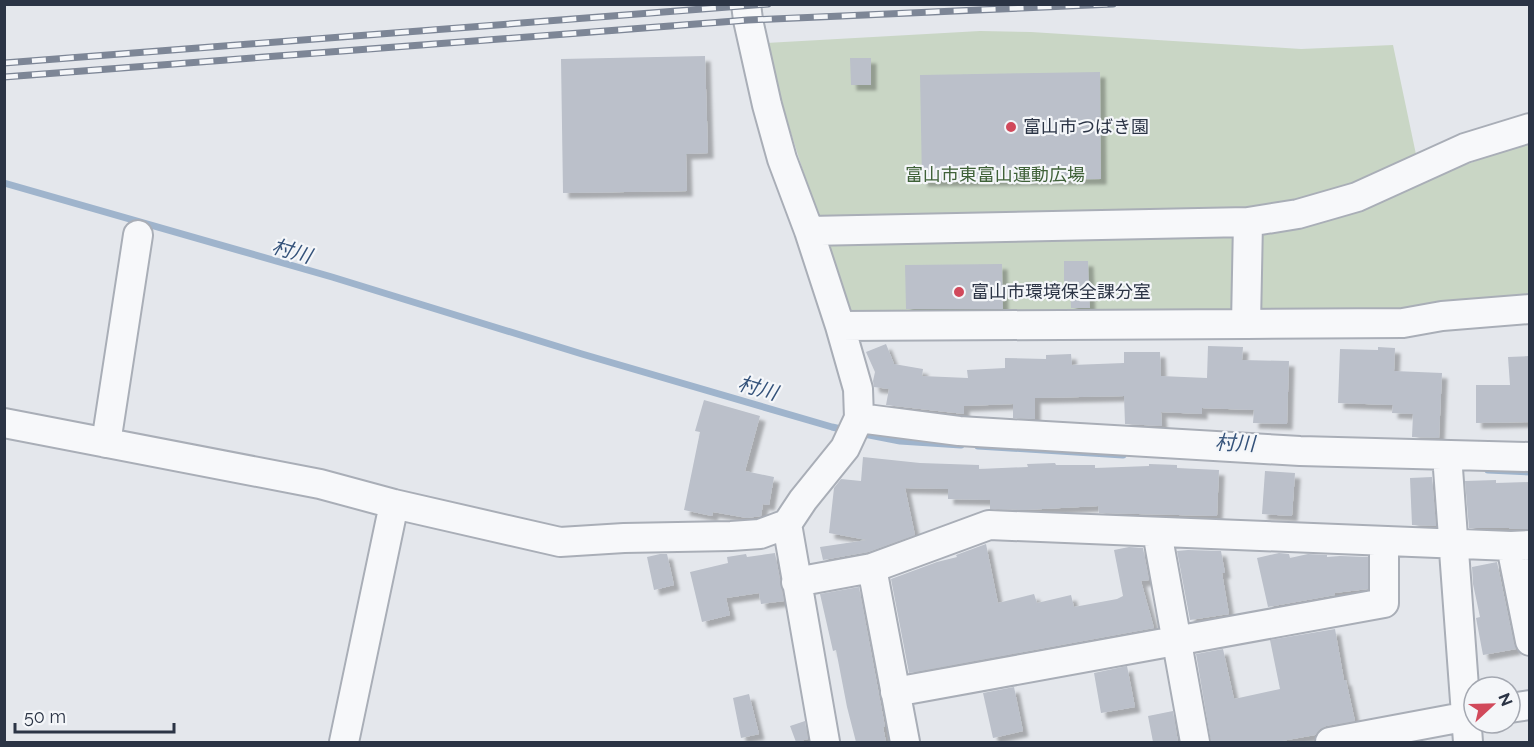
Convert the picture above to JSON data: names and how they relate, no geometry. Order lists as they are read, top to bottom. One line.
{"water":["村川"],"parks":["富山市東富山運動広場"],"places":["富山市つばき園","富山市環境保全課分室"],"scale_bar":"50 m","north":"right"}
